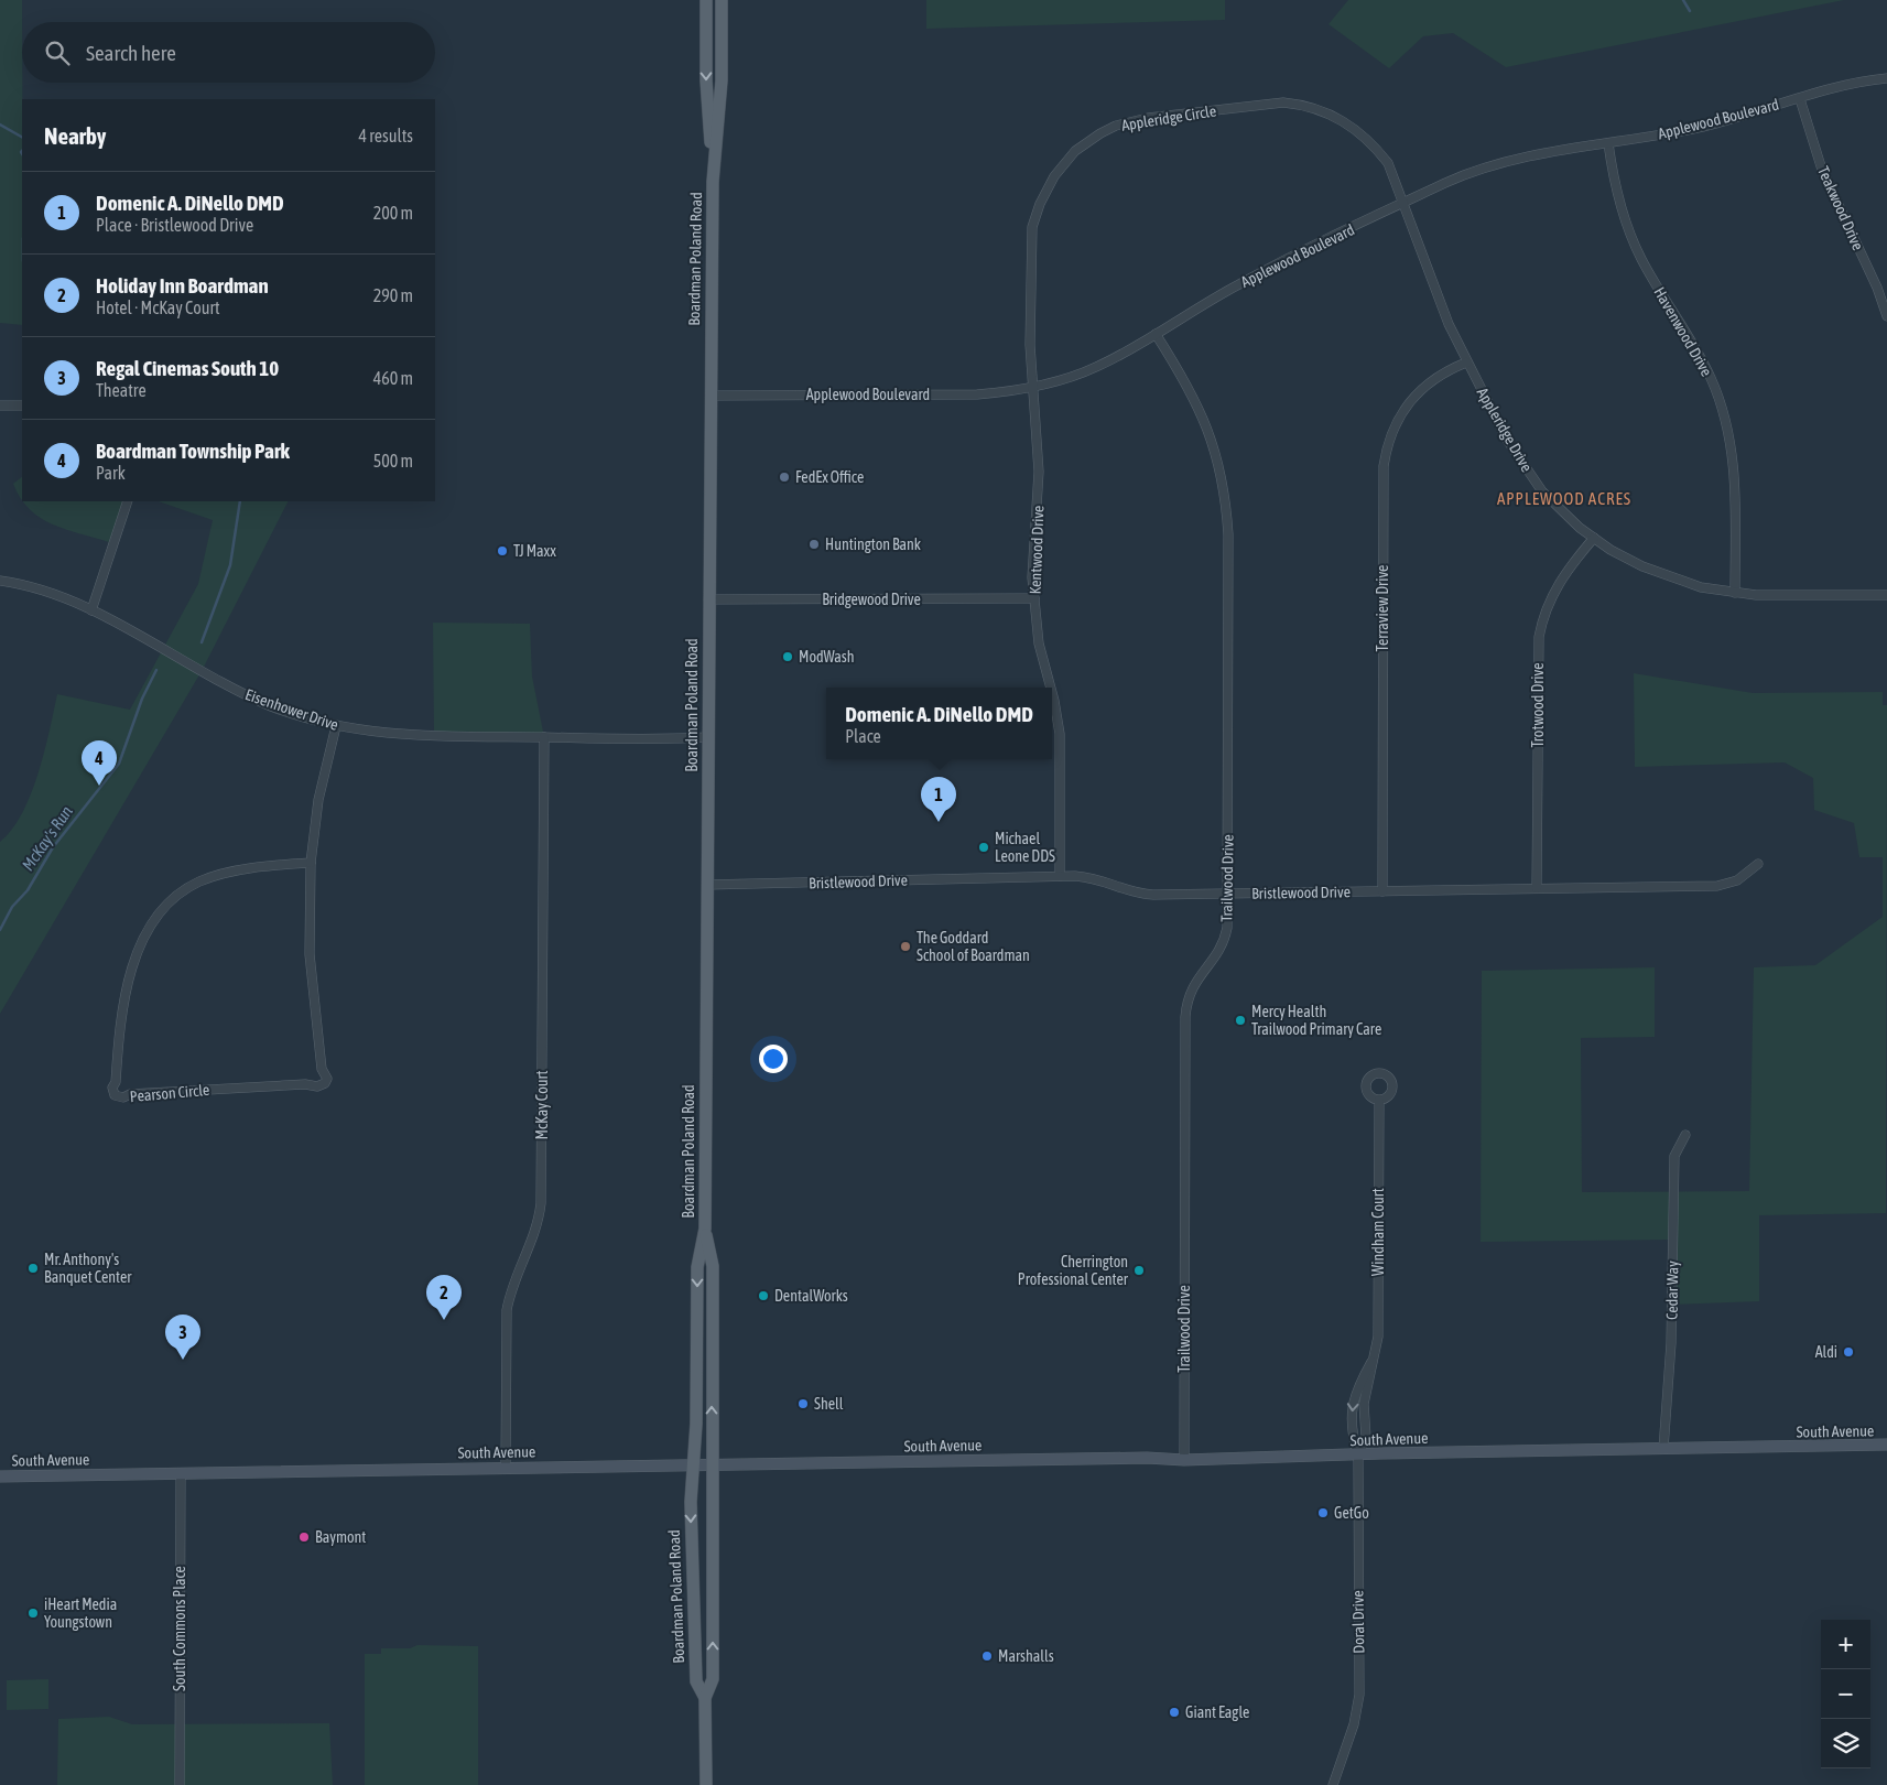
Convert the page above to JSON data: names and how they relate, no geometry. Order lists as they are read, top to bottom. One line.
{"streets":{"main road":["Boardman Poland Road","South Avenue"],"street":["Appleridge Circle","Applewood Boulevard","Teakwood Drive","Havenwood Drive","Appleridge Drive","Kentwood Drive","Bridgewood Drive","Terraview Drive","Trotwood Drive","Eisenhower Drive","Trailwood Drive","Bristlewood Drive","Pearson Circle","McKay Court","Windham Court","Cedar Way","Doral Drive","South Commons Place"]},"crossings":[["Appleridge Circle","Applewood Boulevard"],["Appleridge Circle","Appleridge Drive"],["Appleridge Circle","Kentwood Drive"],["Applewood Boulevard","Teakwood Drive"],["Applewood Boulevard","Boardman Poland Road"],["Applewood Boulevard","Havenwood Drive"],["Applewood Boulevard","Appleridge Drive"],["Applewood Boulevard","Kentwood Drive"],["Applewood Boulevard","Trailwood Drive"],["Boardman Poland Road","Bridgewood Drive"],["Boardman Poland Road","Eisenhower Drive"],["Boardman Poland Road","Bristlewood Drive"],["Boardman Poland Road","South Avenue"],["Havenwood Drive","Appleridge Drive"],["Appleridge Drive","Terraview Drive"],["Appleridge Drive","Trotwood Drive"],["Kentwood Drive","Bridgewood Drive"],["Kentwood Drive","Bristlewood Drive"],["Terraview Drive","Bristlewood Drive"],["Trotwood Drive","Bristlewood Drive"],["Eisenhower Drive","Pearson Circle"],["Eisenhower Drive","McKay Court"],["Trailwood Drive","Bristlewood Drive"],["Trailwood Drive","South Avenue"],["McKay Court","South Avenue"],["Windham Court","South Avenue"],["Windham Court","Doral Drive"],["Cedar Way","South Avenue"],["South Avenue","Doral Drive"],["South Avenue","South Commons Place"]],"districts":["APPLEWOOD ACRES"],"water":["McKay's Run"],"places":["FedEx Office","Huntington Bank","TJ Maxx","ModWash","Michael Leone DDS","The Goddard School of Boardman","Mercy Health Trailwood Primary Care","Mr. Anthony's Banquet Center","Cherrington Professional Center","DentalWorks","Aldi","Shell","GetGo","Baymont","iHeart Media Youngstown","Marshalls","Giant Eagle"],"page":{"search":"Search here","heading":["Nearby","4 results"],"list":[{"mark":"1","name":"Domenic A. DiNello DMD","note":"Place · Bristlewood Drive","value":"200 m"},{"mark":"2","name":"Holiday Inn Boardman","note":"Hotel · McKay Court","value":"290 m"},{"mark":"3","name":"Regal Cinemas South 10","note":"Theatre","value":"460 m"},{"mark":"4","name":"Boardman Township Park","note":"Park","value":"500 m"}],"popup":["Domenic A. DiNello DMD","Place"],"pins":["4","1","2","3"],"map_buttons":["+","−"]}}
